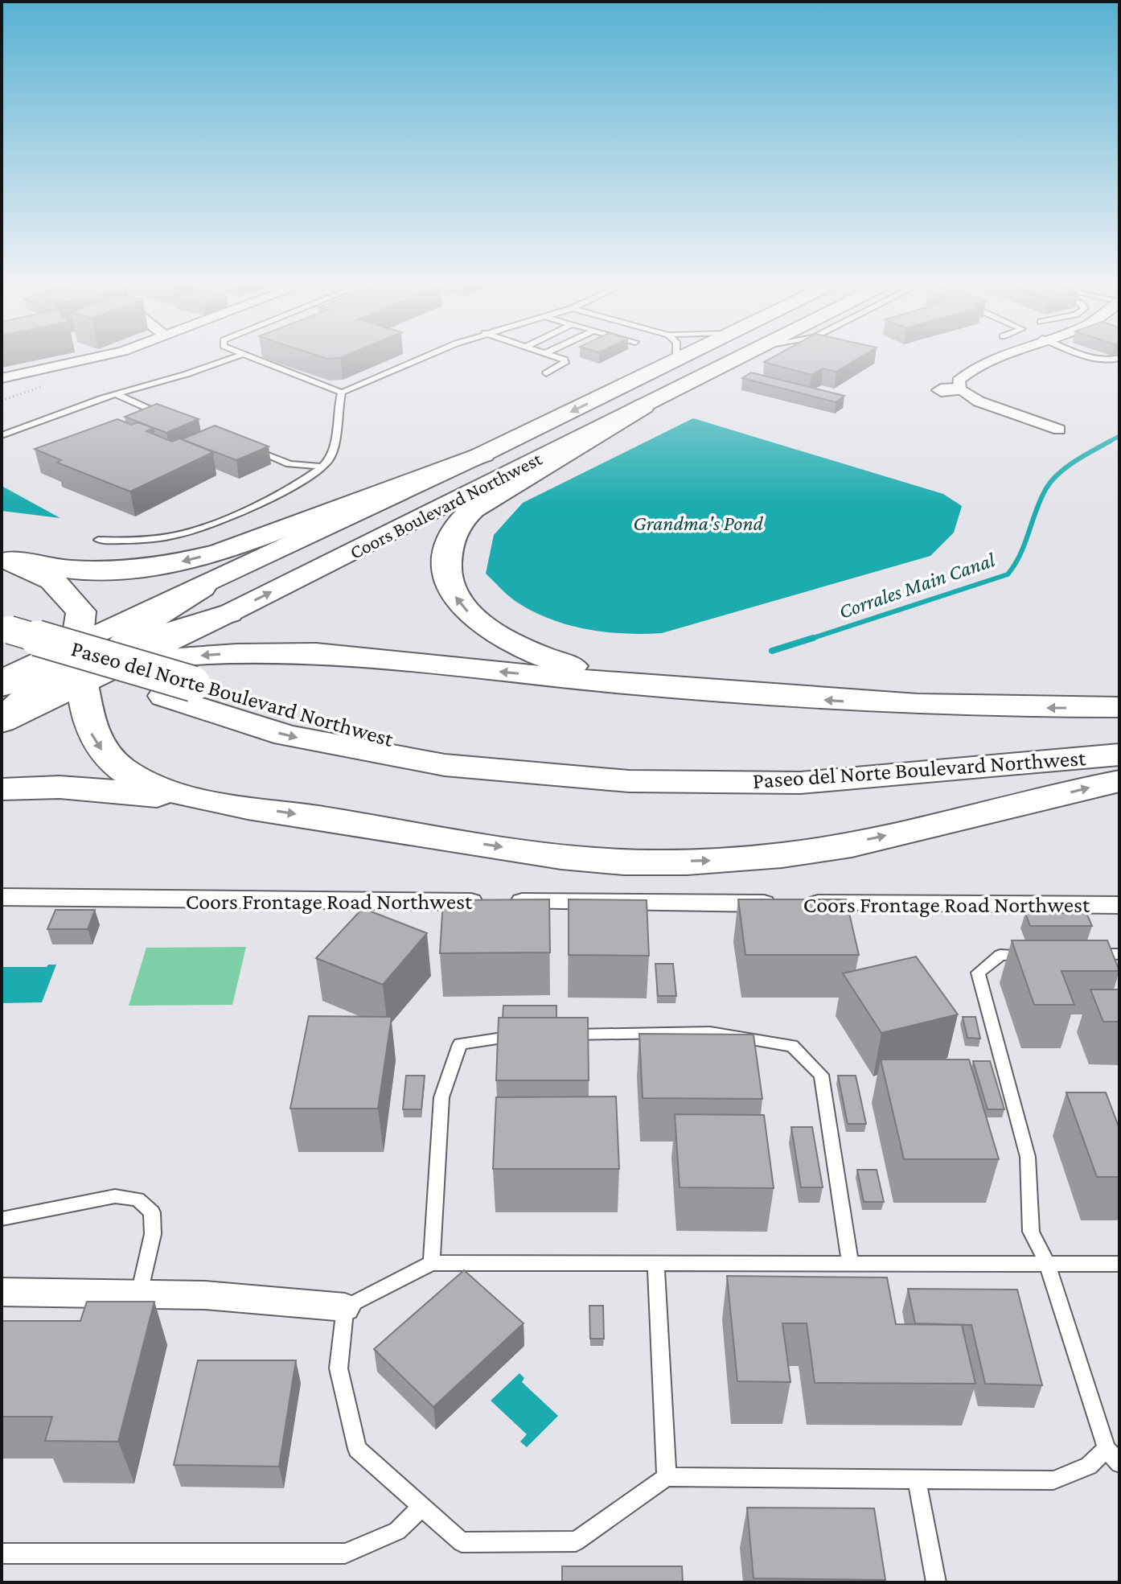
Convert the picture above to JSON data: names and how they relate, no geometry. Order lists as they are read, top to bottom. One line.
{"streets":{"highway":["Paseo del Norte Boulevard Northwest"],"main road":["Coors Boulevard Northwest"],"street":["Coors Frontage Road Northwest"]},"crossings":[["Coors Boulevard Northwest","Paseo del Norte Boulevard Northwest"]],"water":["Grandma's Pond","Corrales Main Canal"]}
